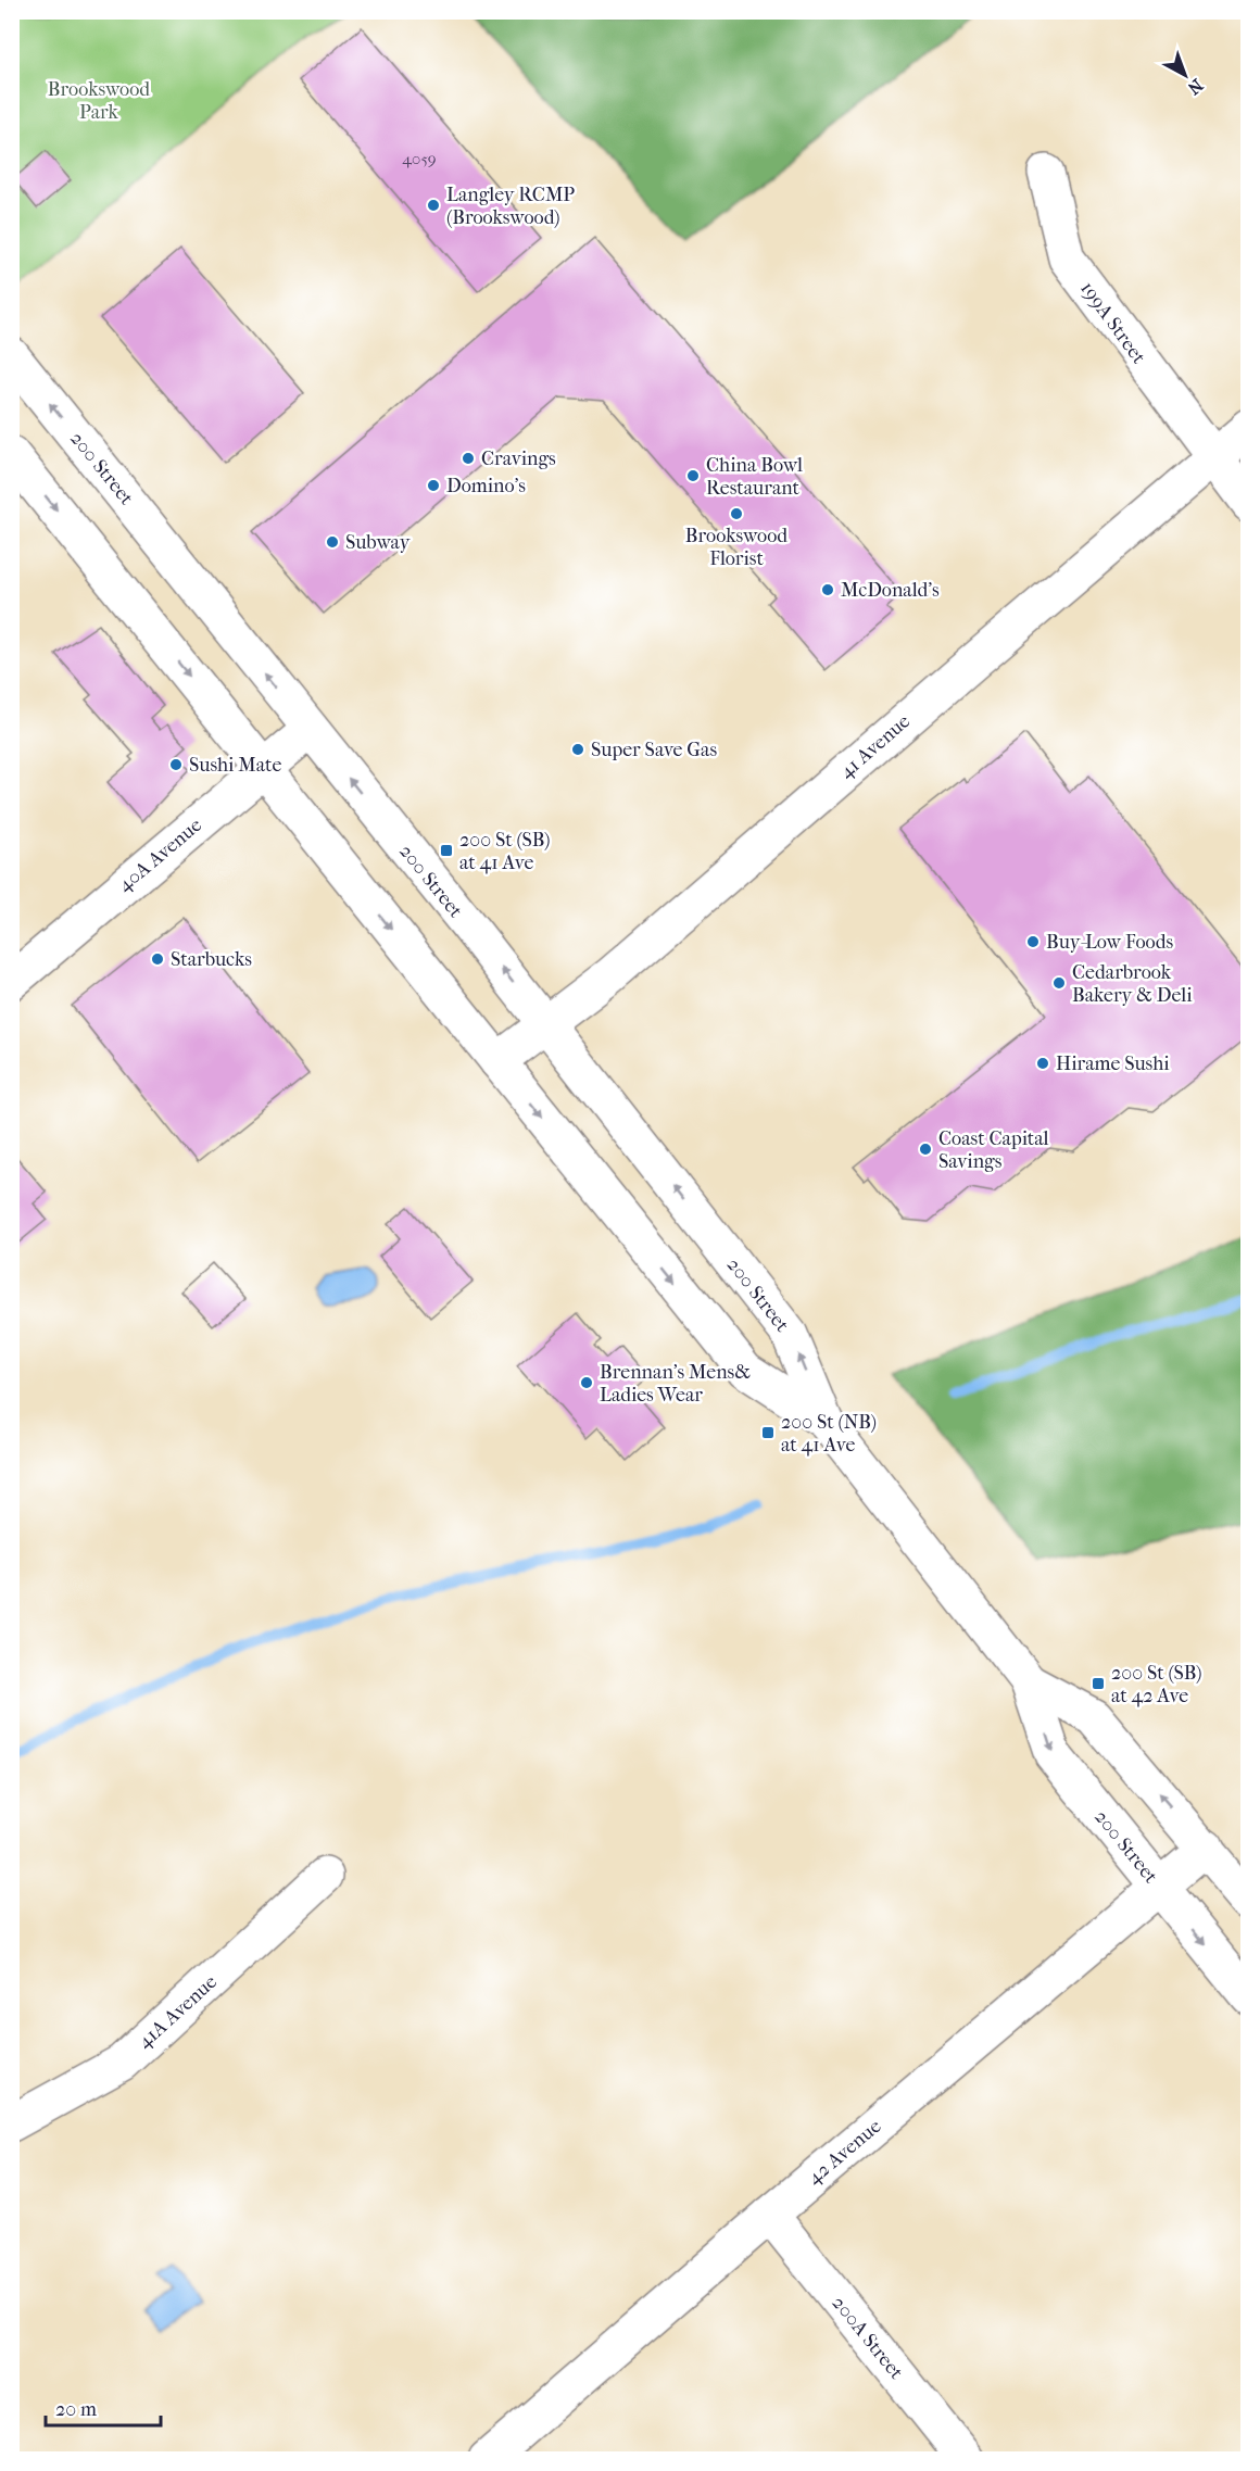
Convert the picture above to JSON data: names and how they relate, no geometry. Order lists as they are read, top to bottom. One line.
{"streets":{"main road":["199A Street","200 Street","41 Avenue","40A Avenue","41A Avenue","42 Avenue","200A Street"]},"crossings":[["199A Street","41 Avenue"],["200 Street","41 Avenue"],["200 Street","40A Avenue"],["200 Street","42 Avenue"],["42 Avenue","200A Street"]],"parks":["Brookswood Park"],"places":{"other":["Langley RCMP (Brookswood)","Cravings","China Bowl Restaurant","Domino's","Brookswood Florist","Subway","McDonald's","Super Save Gas","Sushi Mate","Buy-Low Foods","Starbucks","Cedarbrook Bakery & Deli","Hirame Sushi","Coast Capital Savings","Brennan's Mens& Ladies Wear"],"transit":["200 St (SB) at 41 Ave","200 St (NB) at 41 Ave","200 St (SB) at 42 Ave"]},"house_numbers":["4059"],"scale_bar":"20 m","north":"bottom right"}
